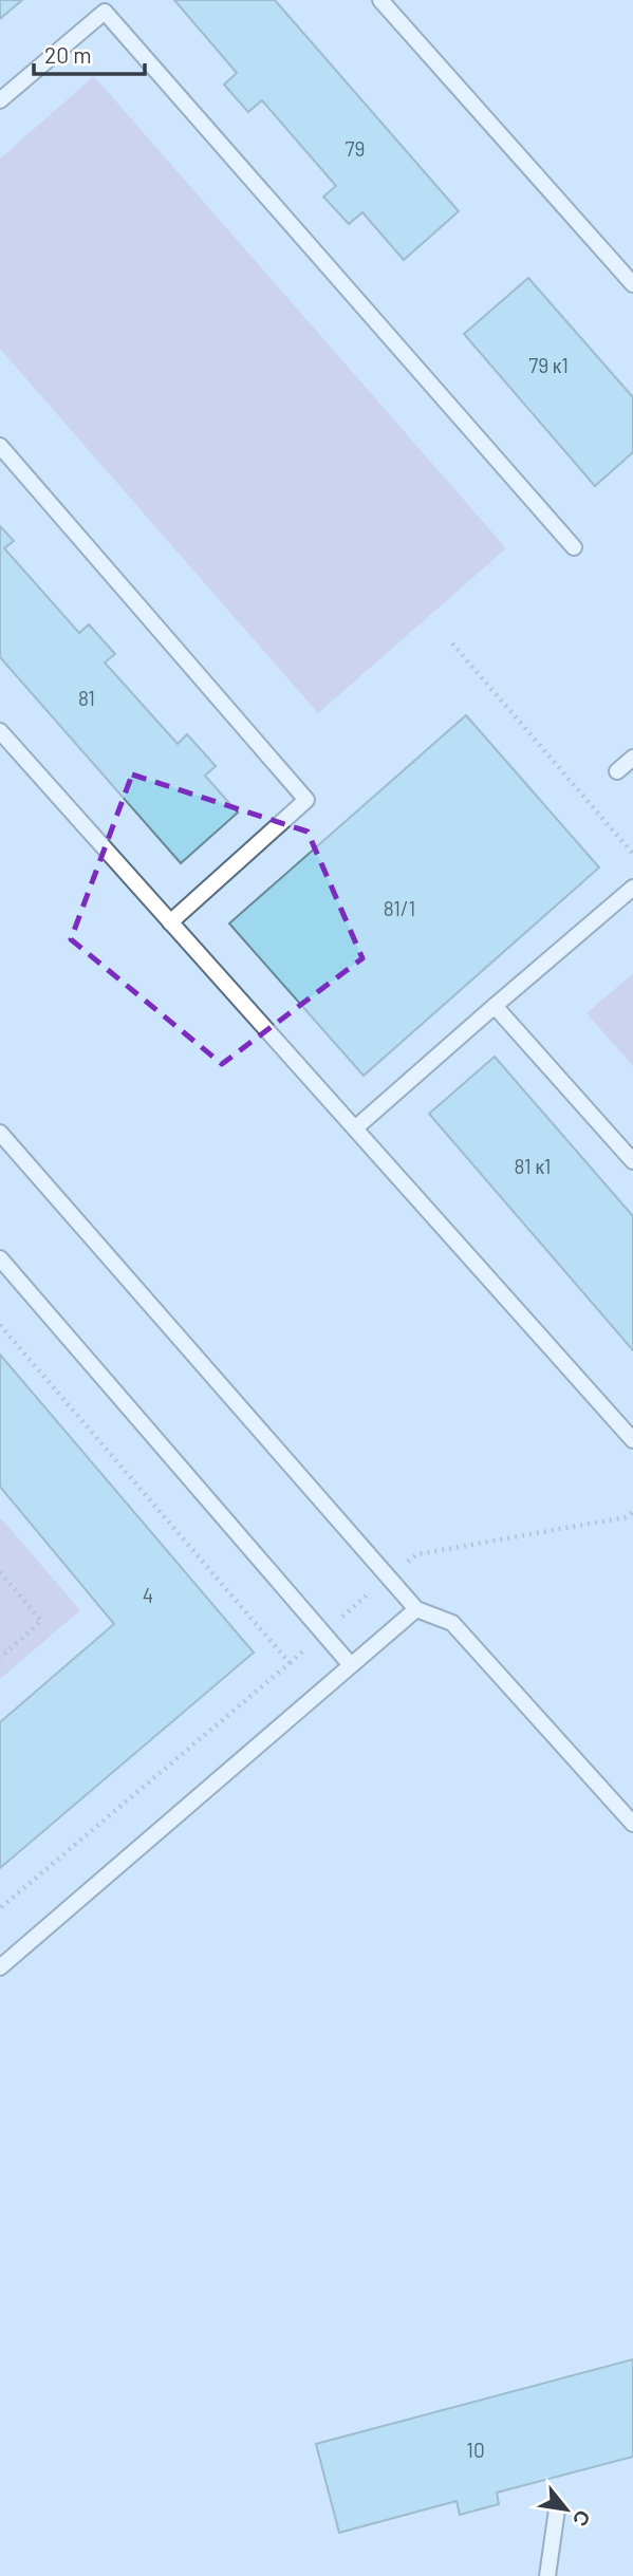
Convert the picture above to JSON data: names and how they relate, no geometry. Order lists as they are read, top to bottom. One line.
{"house_numbers":["79","79 к1","81","81/1","81 к1","4","10"],"scale_bar":"20 m","north":"bottom right"}
